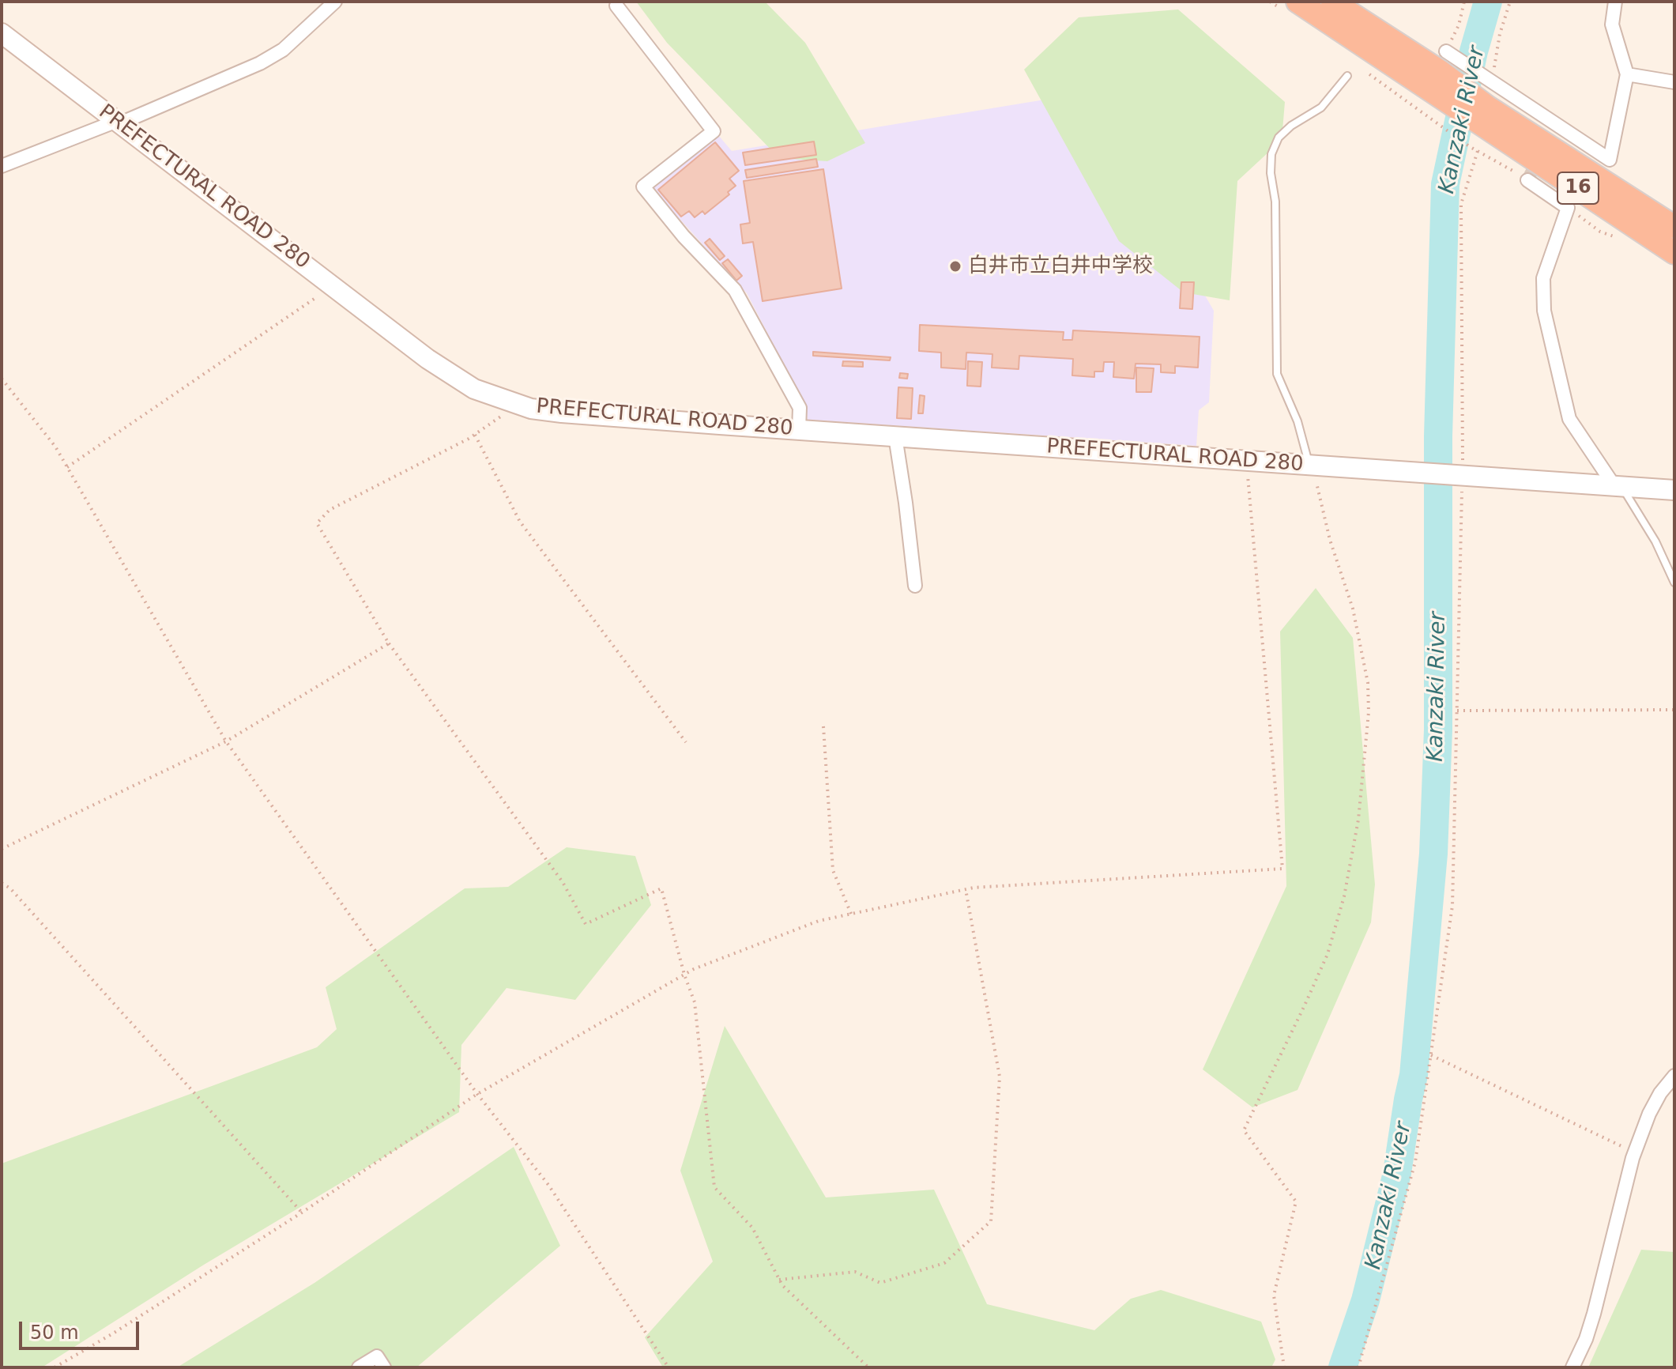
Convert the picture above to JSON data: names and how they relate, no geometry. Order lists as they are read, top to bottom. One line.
{"streets":{"highway":["16"],"main road":["PREFECTURAL ROAD 280"]},"water":["Kanzaki River"],"places":["白井市立白井中学校"],"scale_bar":"50 m"}
